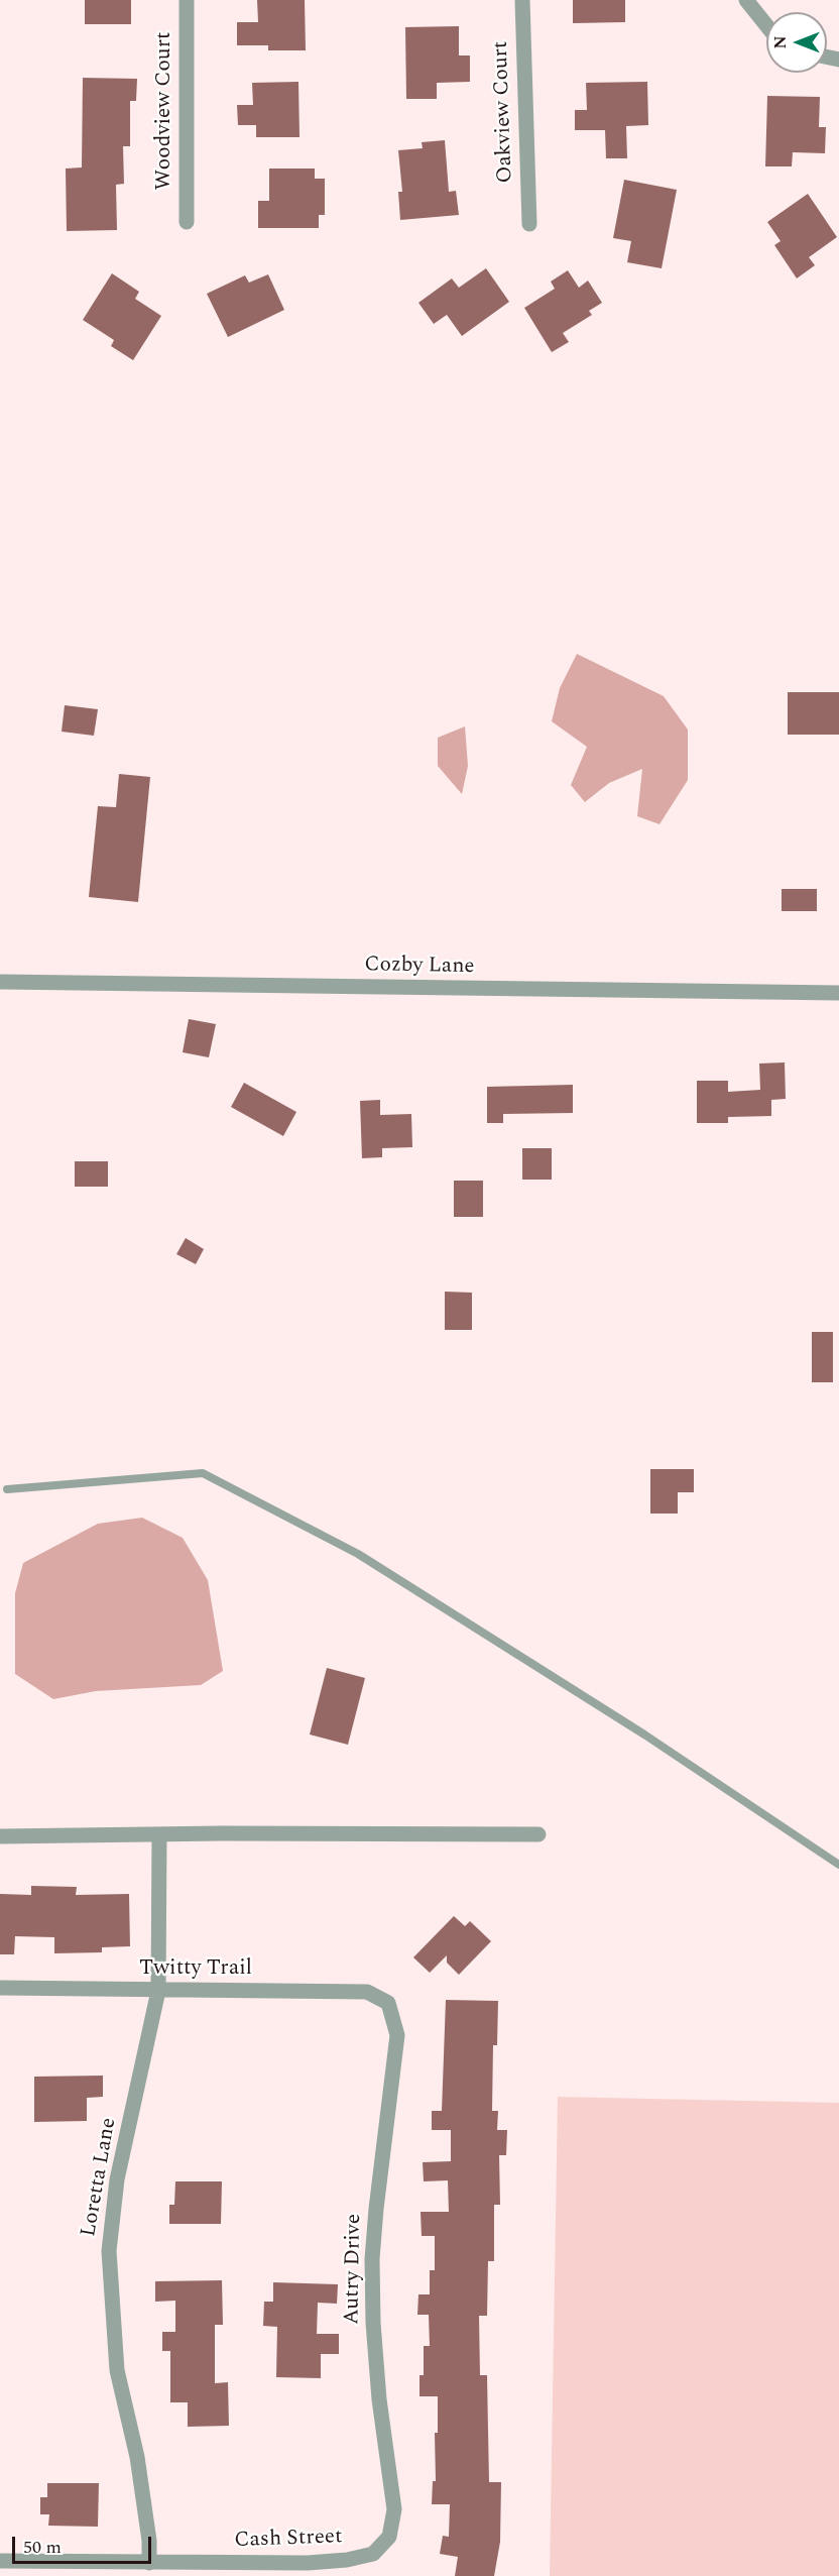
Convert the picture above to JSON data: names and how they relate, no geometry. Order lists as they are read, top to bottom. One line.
{"streets":{"street":["Woodview Court","Oakview Court","Cozby Lane","Twitty Trail","Loretta Lane","Autry Drive","Cash Street"]},"crossings":[["Twitty Trail","Loretta Lane"],["Twitty Trail","Autry Drive"],["Loretta Lane","Cash Street"],["Autry Drive","Cash Street"]],"scale_bar":"50 m","north":"left"}
